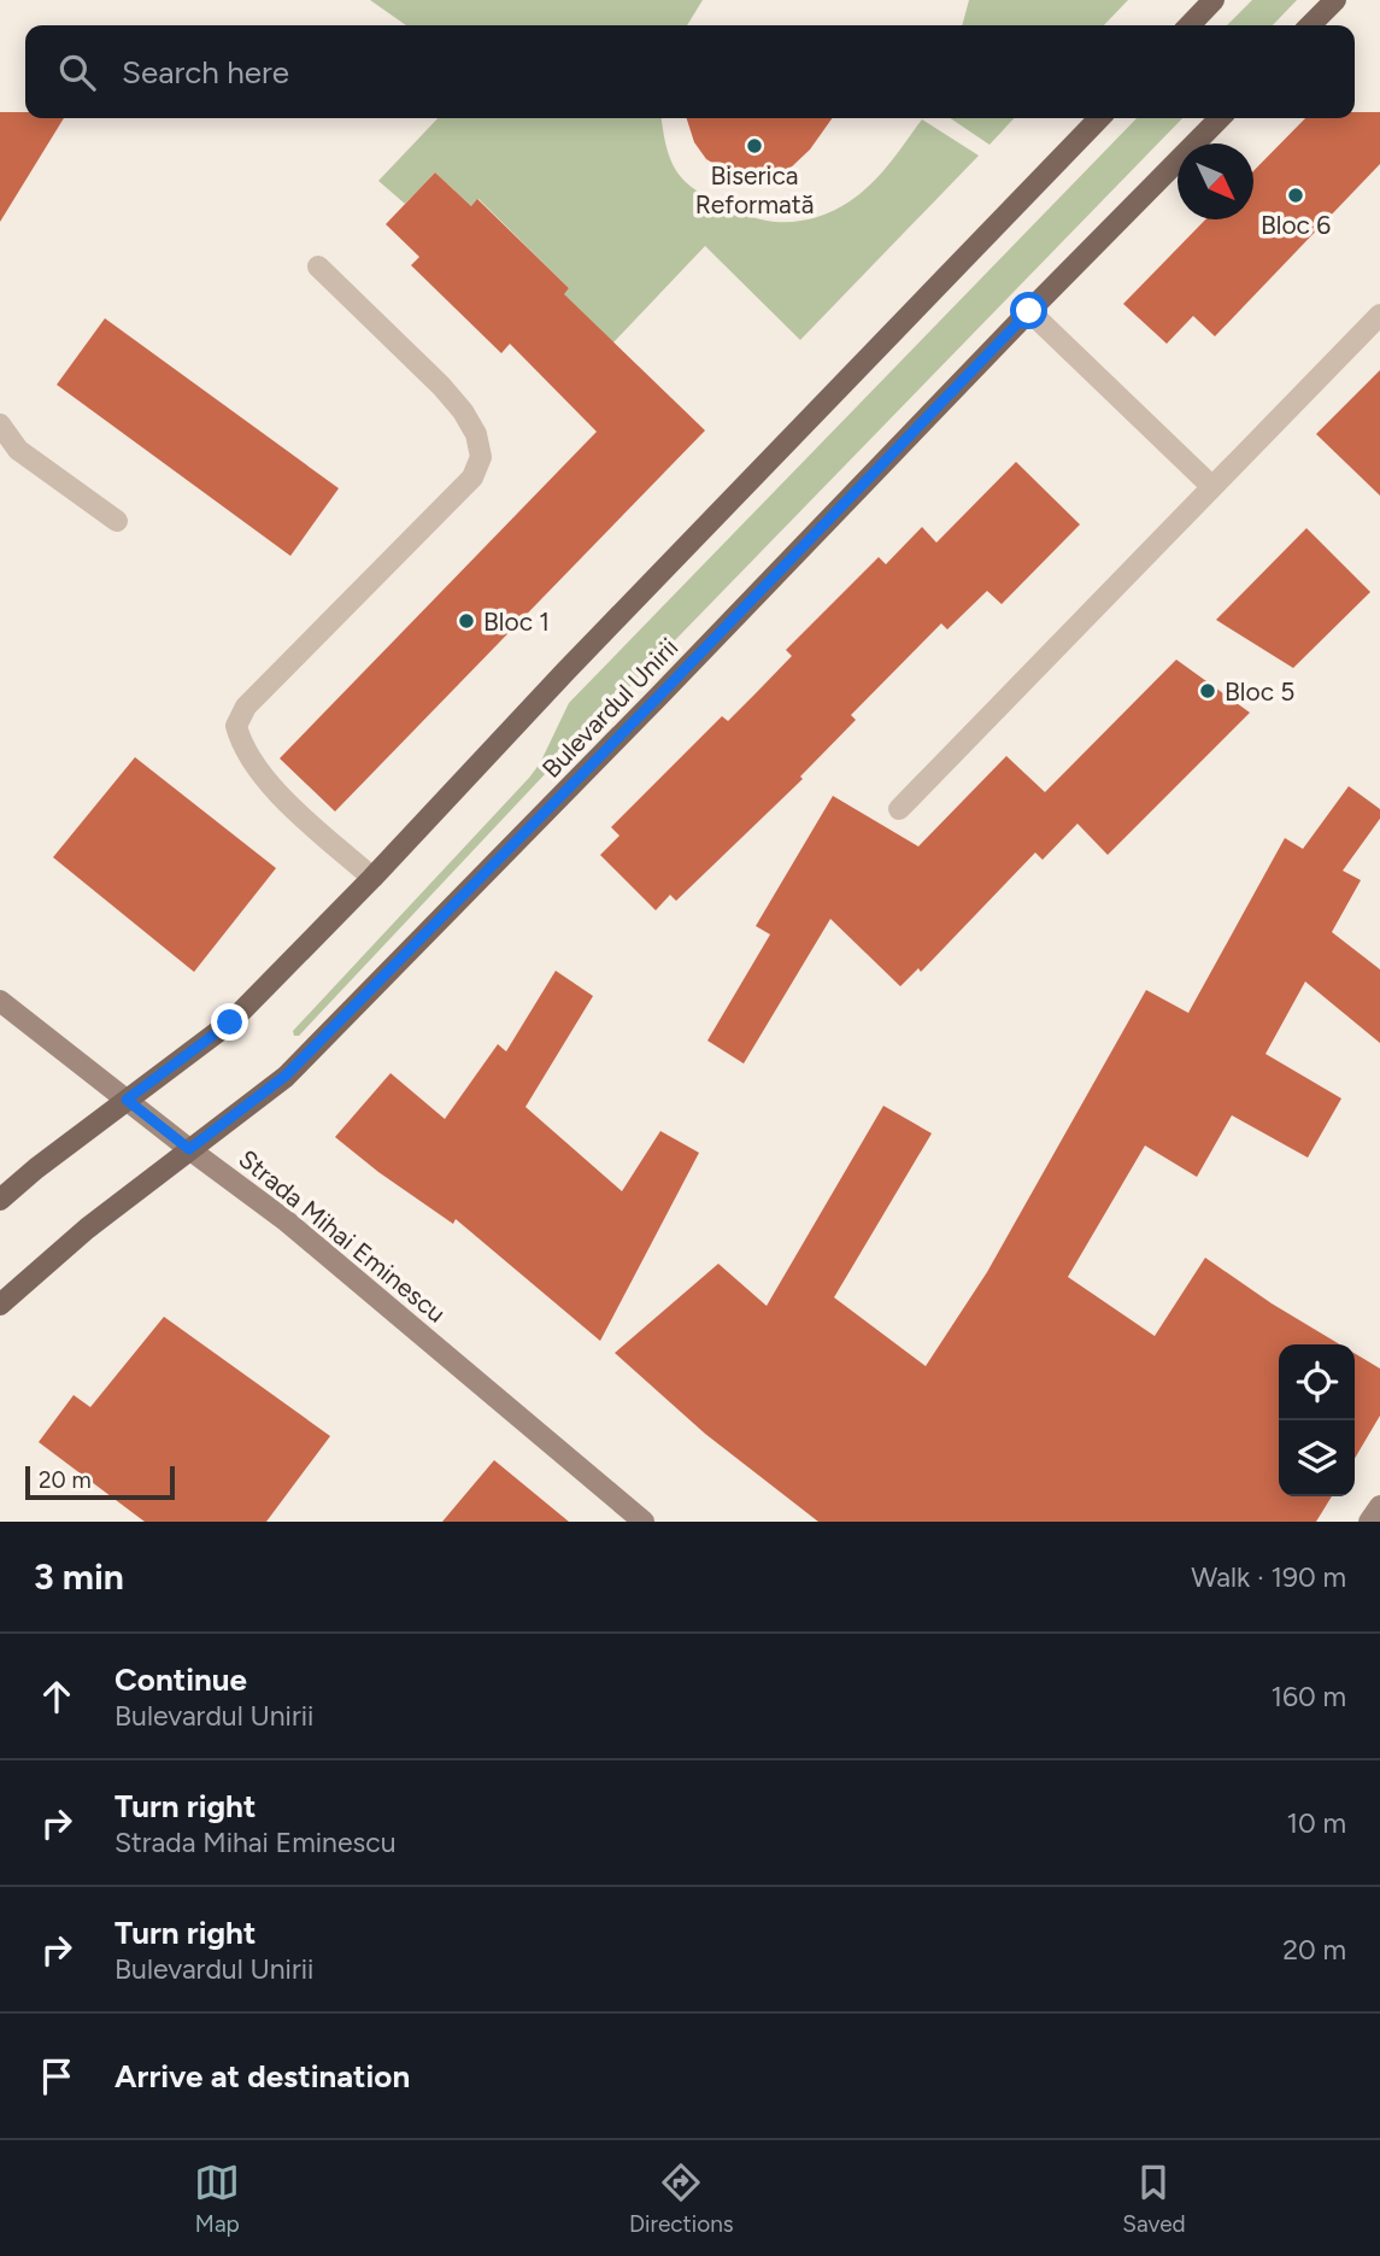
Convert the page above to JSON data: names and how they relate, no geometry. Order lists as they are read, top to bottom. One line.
{"streets":{"main road":["Bulevardul Unirii"],"street":["Strada Mihai Eminescu"]},"crossings":[["Bulevardul Unirii","Strada Mihai Eminescu"]],"places":["Biserica Reformată","Bloc 6","Bloc 1","Bloc 5"],"scale_bar":"20 m","north":"bottom right","page":{"search":"Search here","scale":"20 m","heading":["3 min","Walk · 190 m"],"list":[["Continue","Bulevardul Unirii","160 m"],["Turn right","Strada Mihai Eminescu","10 m"],["Turn right","Bulevardul Unirii","20 m"],"Arrive at destination"],"nav":["Map","Directions","Saved"]}}
